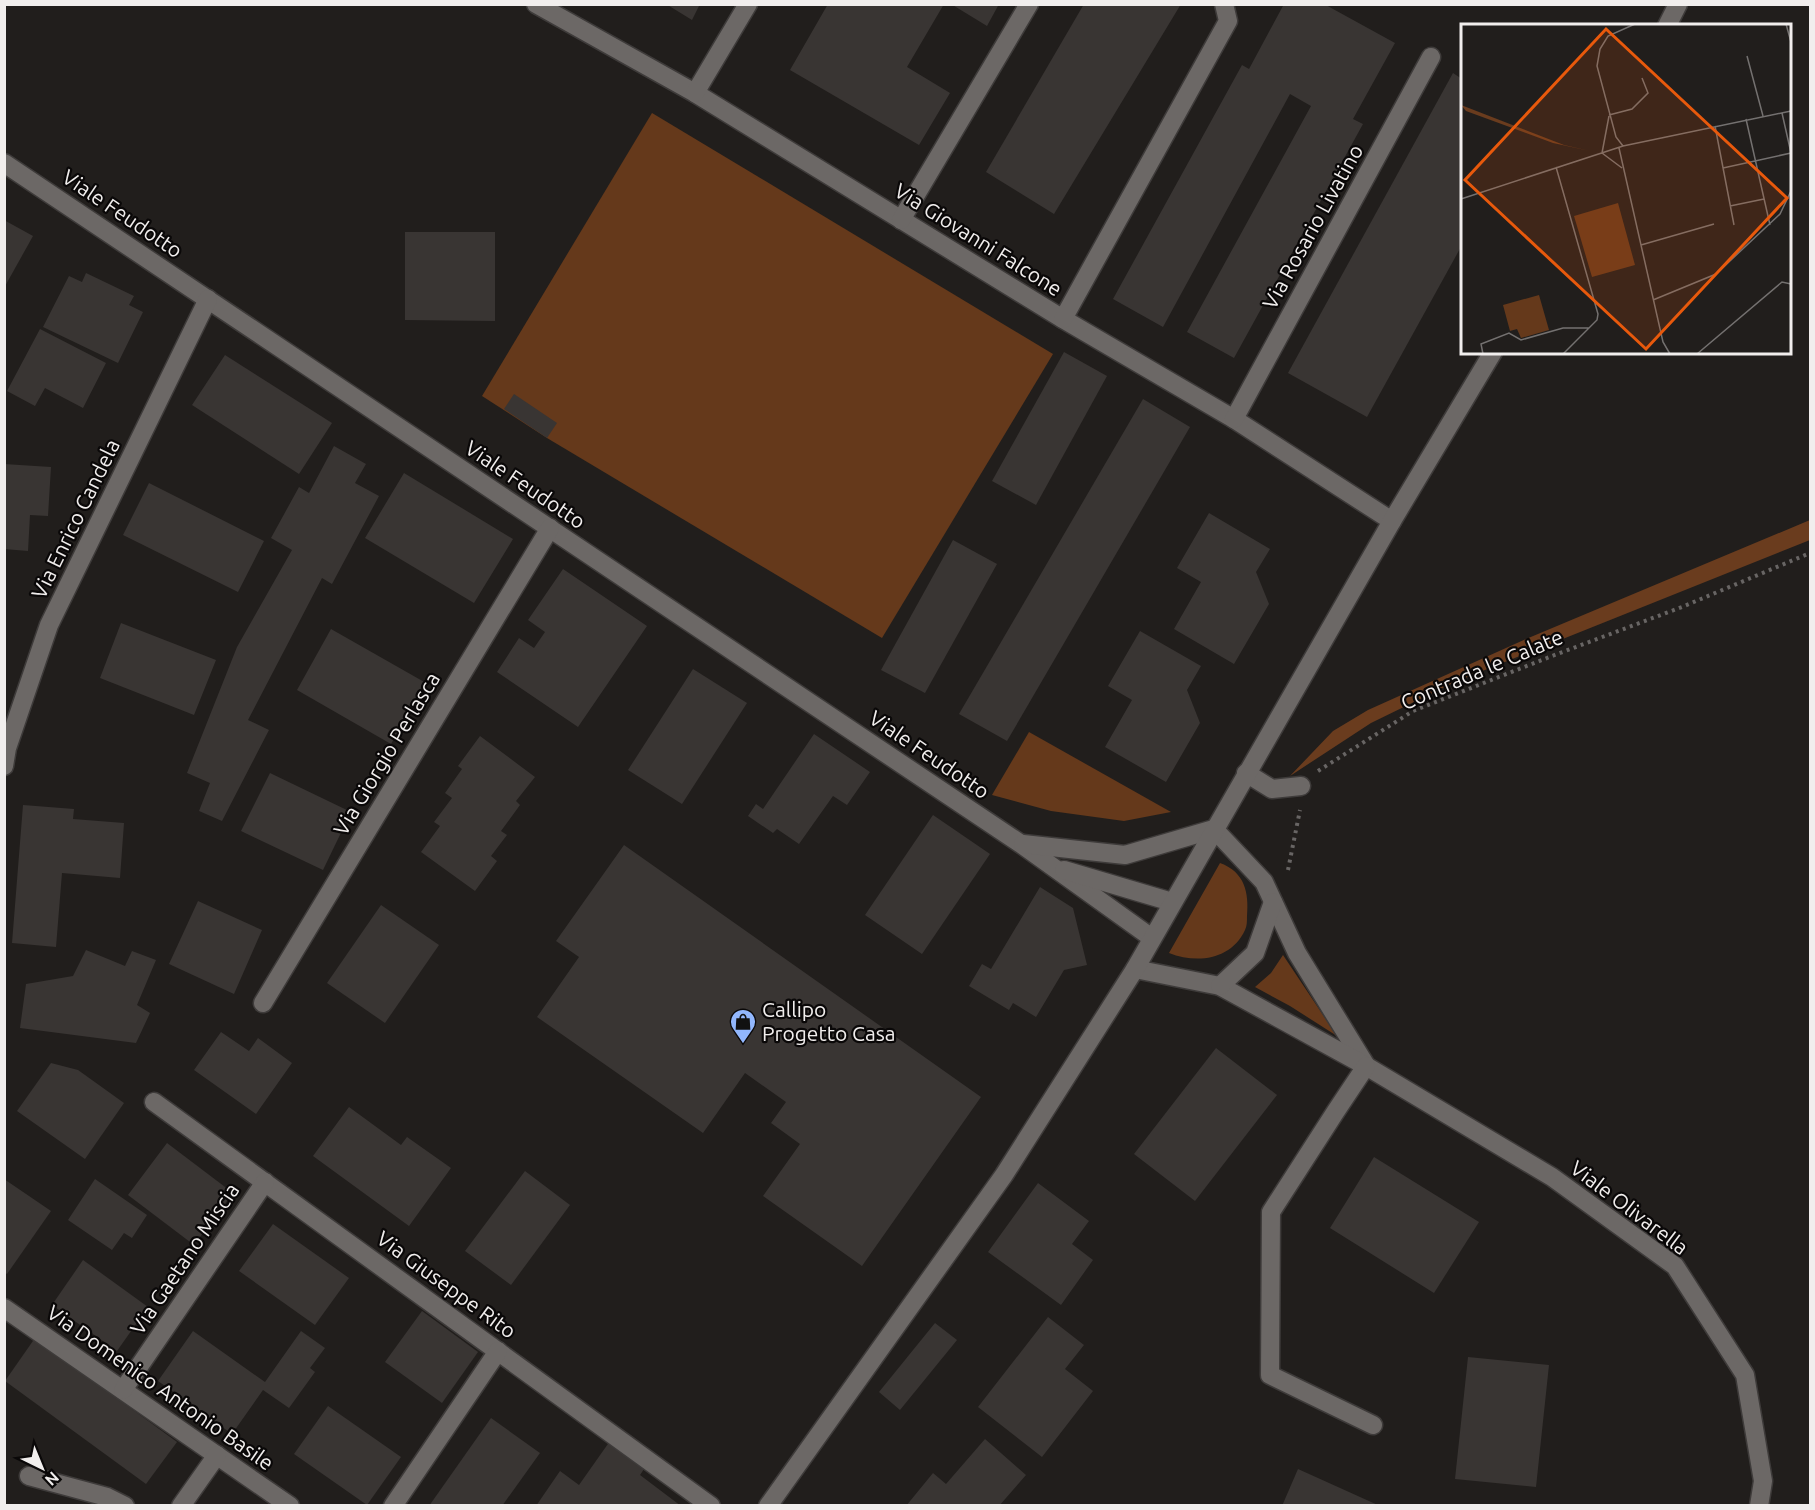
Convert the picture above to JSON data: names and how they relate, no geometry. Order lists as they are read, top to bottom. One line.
{"streets":{"street":["Viale Feudotto","Via Rosario Livatino","Via Giovanni Falcone","Via Enrico Candela","Via Giorgio Perlasca","Viale Olivarella","Via Gaetano Miscia","Via Giuseppe Rito","Via Domenico Antonio Basile"],"path":["Contrada le Calate"]},"crossings":[["Viale Feudotto","Via Enrico Candela"],["Viale Feudotto","Via Giorgio Perlasca"],["Via Rosario Livatino","Via Giovanni Falcone"],["Via Gaetano Miscia","Via Giuseppe Rito"],["Via Gaetano Miscia","Via Domenico Antonio Basile"]],"places":{"shop":["Callipo Progetto Casa"]},"north":"bottom right"}
